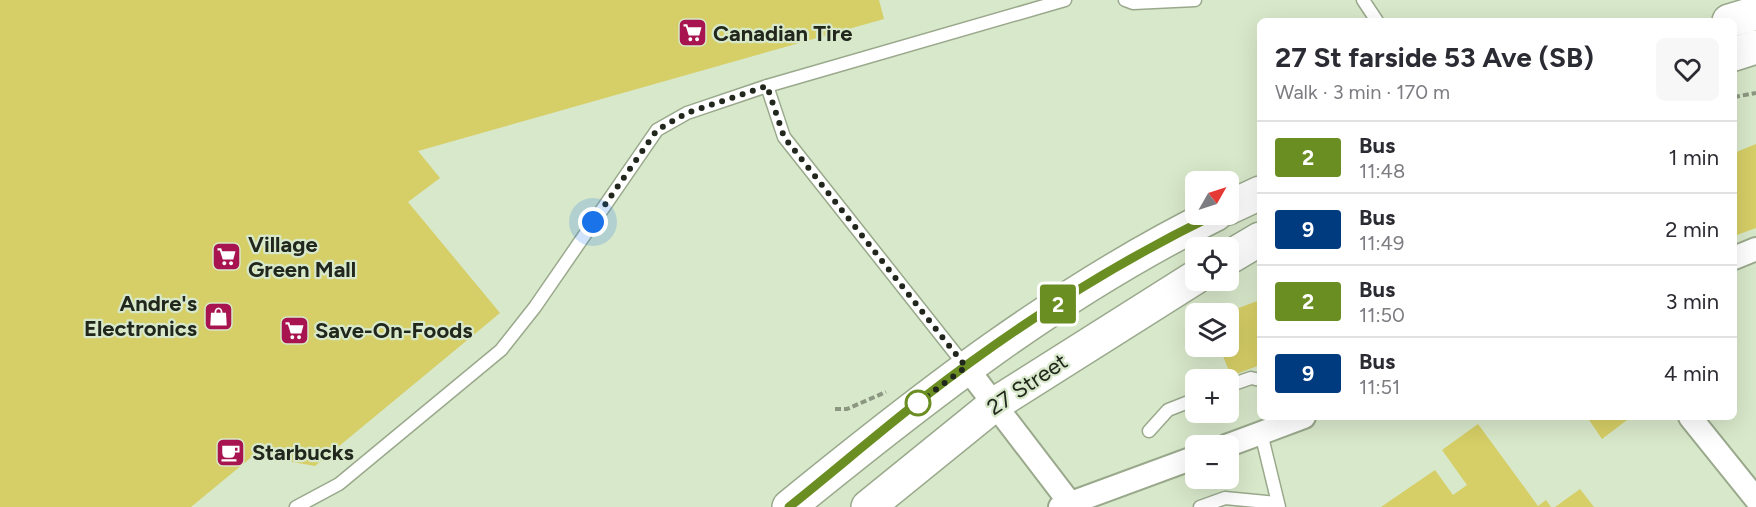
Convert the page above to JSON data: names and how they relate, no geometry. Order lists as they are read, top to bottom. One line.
{"streets":{"main road":["27 Street"]},"places":{"supermarket":["Canadian Tire","Village Green Mall","Save-On-Foods"],"shop":["Andre's Electronics"],"cafe":["Starbucks"]},"lines":["bus line 2"],"north":"top right","page":{"on_map":"2","heading":["27 St farside 53 Ave (SB)","Walk · 3 min · 170 m"],"list":[{"mark":"2","name":"Bus","note":"11:48","value":"1 min"},{"mark":"9","name":"Bus","note":"11:49","value":"2 min"},{"mark":"2","name":"Bus","note":"11:50","value":"3 min"},{"mark":"9","name":"Bus","note":"11:51","value":"4 min"}],"map_buttons":["+","−"]}}
